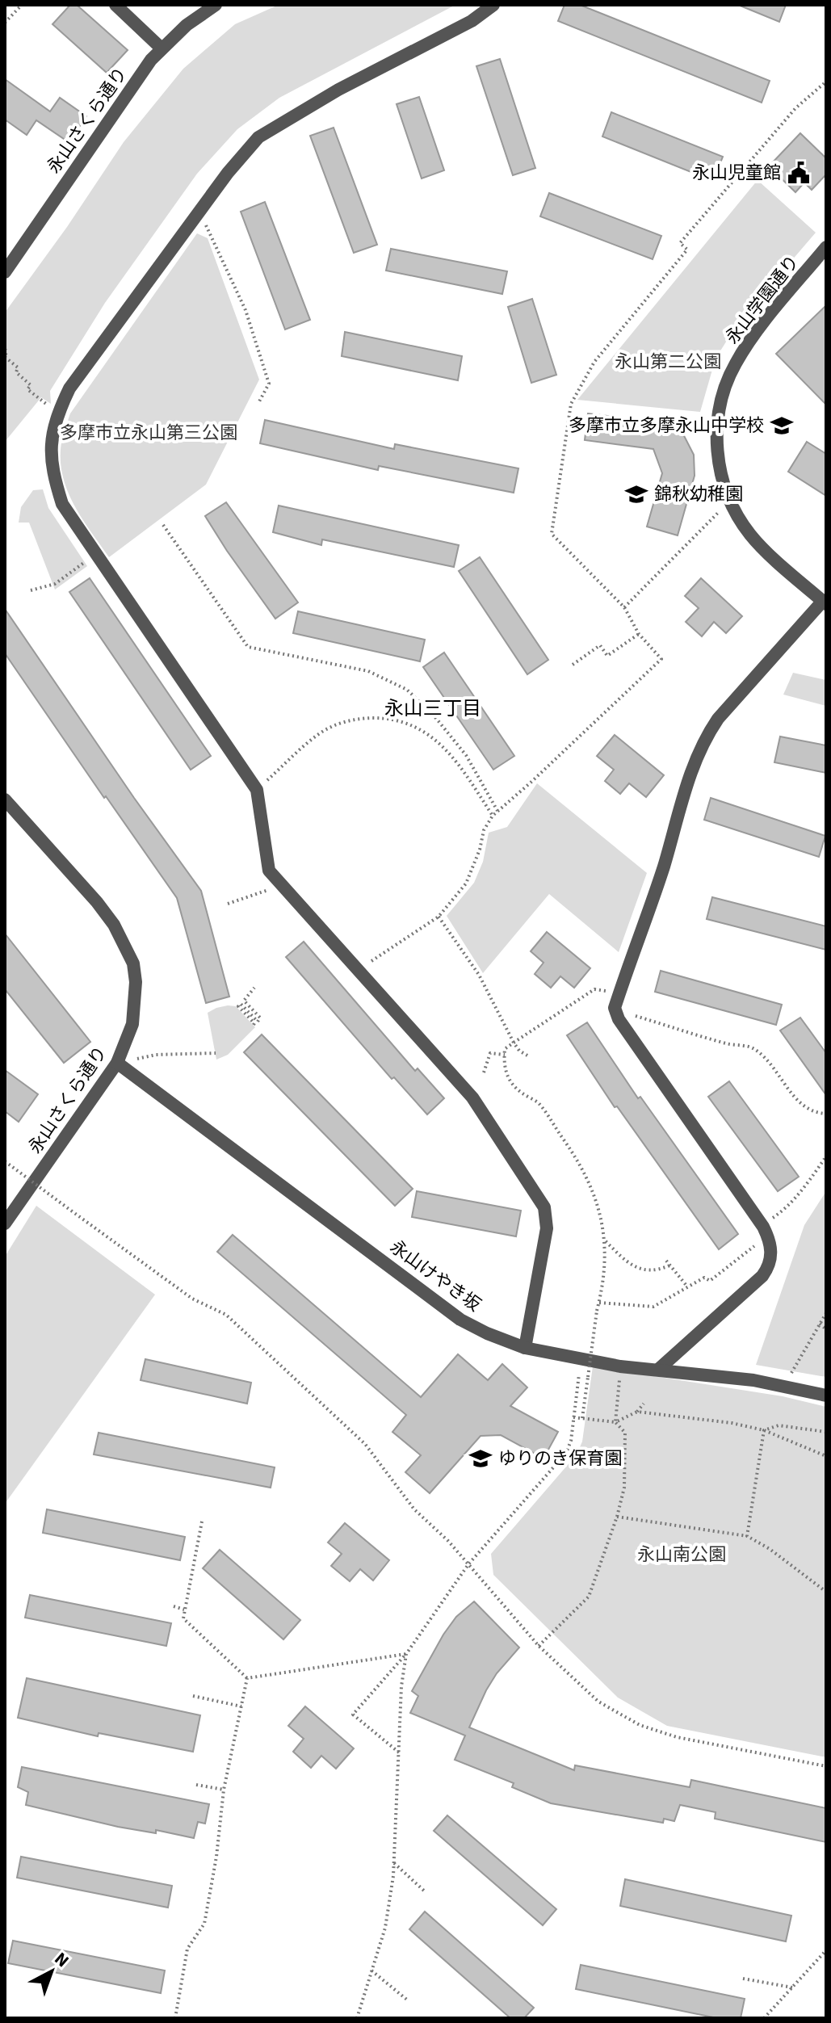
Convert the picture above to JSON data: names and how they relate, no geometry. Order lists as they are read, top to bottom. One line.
{"streets":{"street":["永山さくら通り","永山学園通り","永山けやき坂"]},"crossings":[["永山さくら通り","永山けやき坂"]],"districts":["永山三丁目"],"parks":["永山第二公園","多摩市立永山第三公園","永山南公園"],"places":{"public building":["永山児童館"],"school or university":["多摩市立多摩永山中学校","錦秋幼稚園","ゆりのき保育園"]},"north":"top right"}
